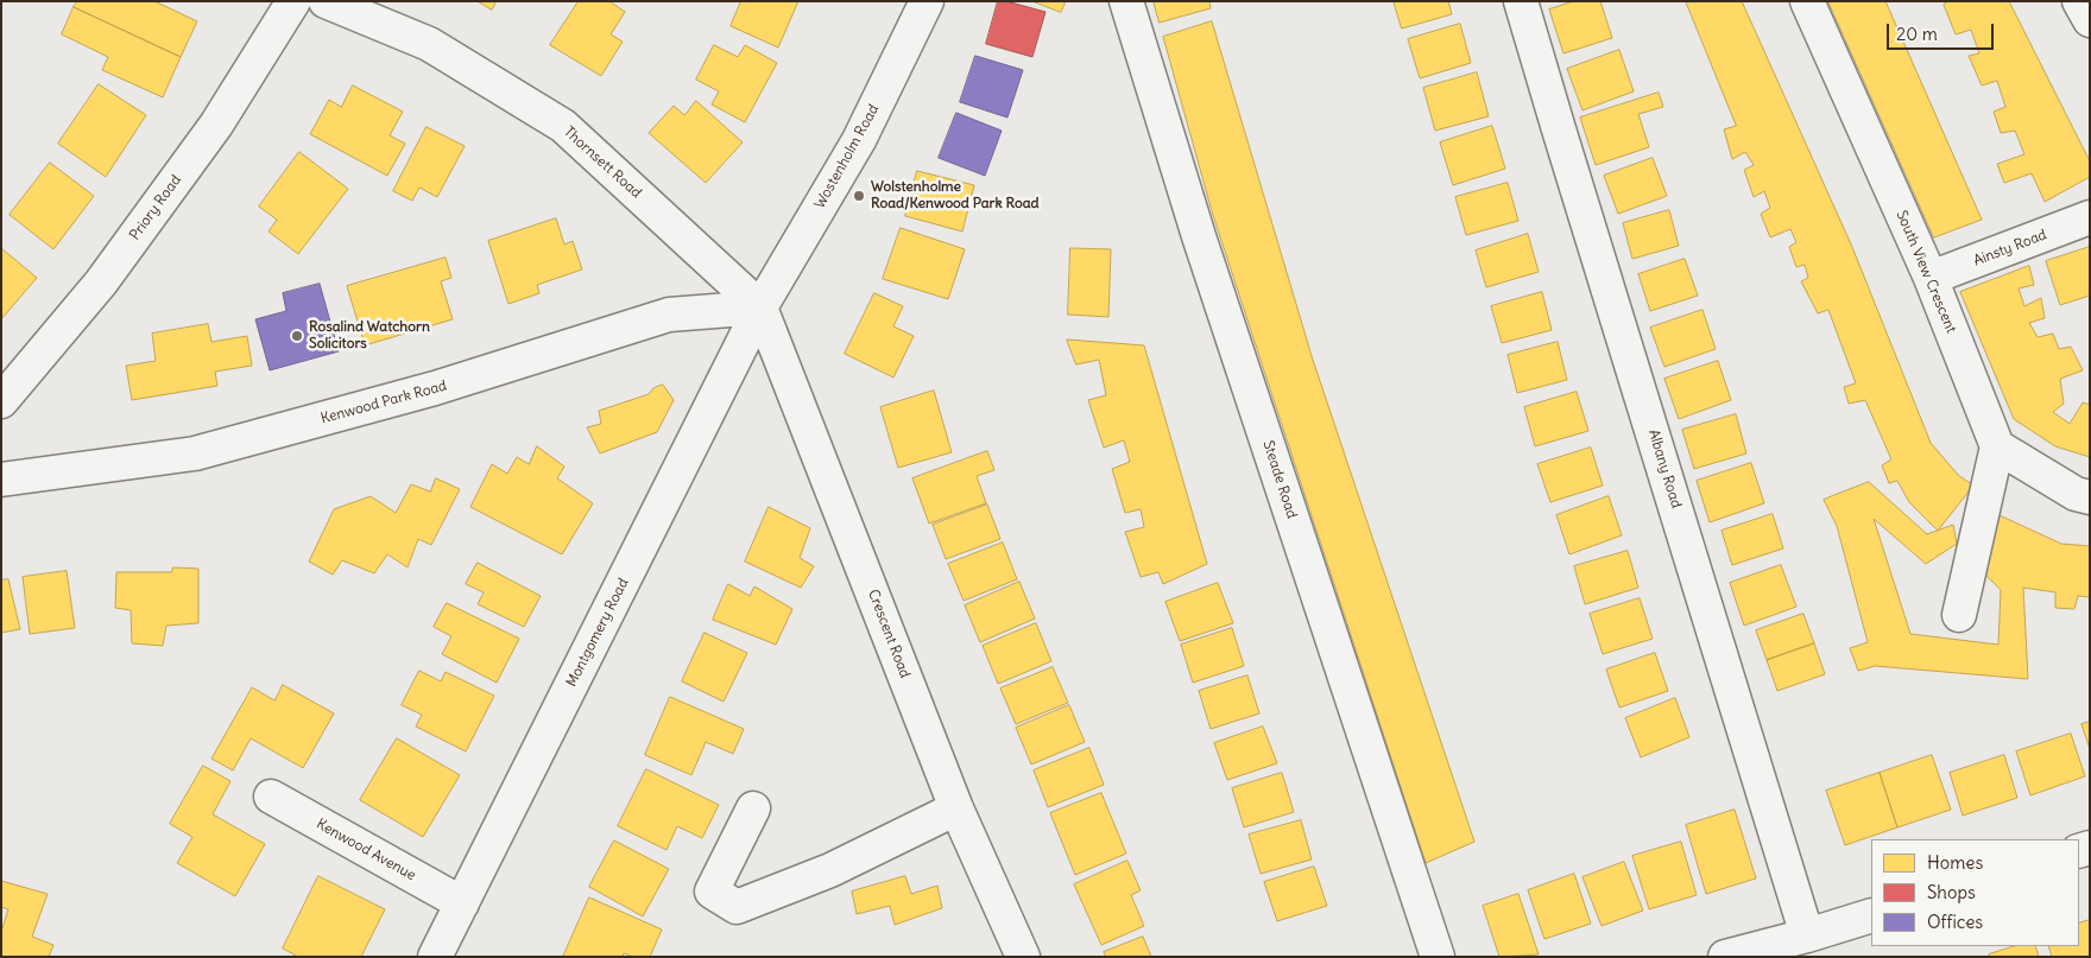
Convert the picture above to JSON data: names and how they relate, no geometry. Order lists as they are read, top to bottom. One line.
{"streets":{"street":["Wostenholm Road","Thornsett Road","Priory Road","Ainsty Road","South View Crescent","Kenwood Park Road","Albany Road","Steade Road","Montgomery Road","Crescent Road","Kenwood Avenue"]},"crossings":[["Wostenholm Road","Thornsett Road"],["Wostenholm Road","Kenwood Park Road"],["Wostenholm Road","Montgomery Road"],["Wostenholm Road","Crescent Road"],["Thornsett Road","Kenwood Park Road"],["Thornsett Road","Montgomery Road"],["Thornsett Road","Crescent Road"],["Ainsty Road","South View Crescent"],["Kenwood Park Road","Montgomery Road"],["Kenwood Park Road","Crescent Road"],["Montgomery Road","Crescent Road"],["Montgomery Road","Kenwood Avenue"]],"places":["Wolstenholme Road/Kenwood Park Road","Rosalind Watchorn Solicitors"],"legend":["Homes","Shops","Offices"],"scale_bar":"20 m"}
